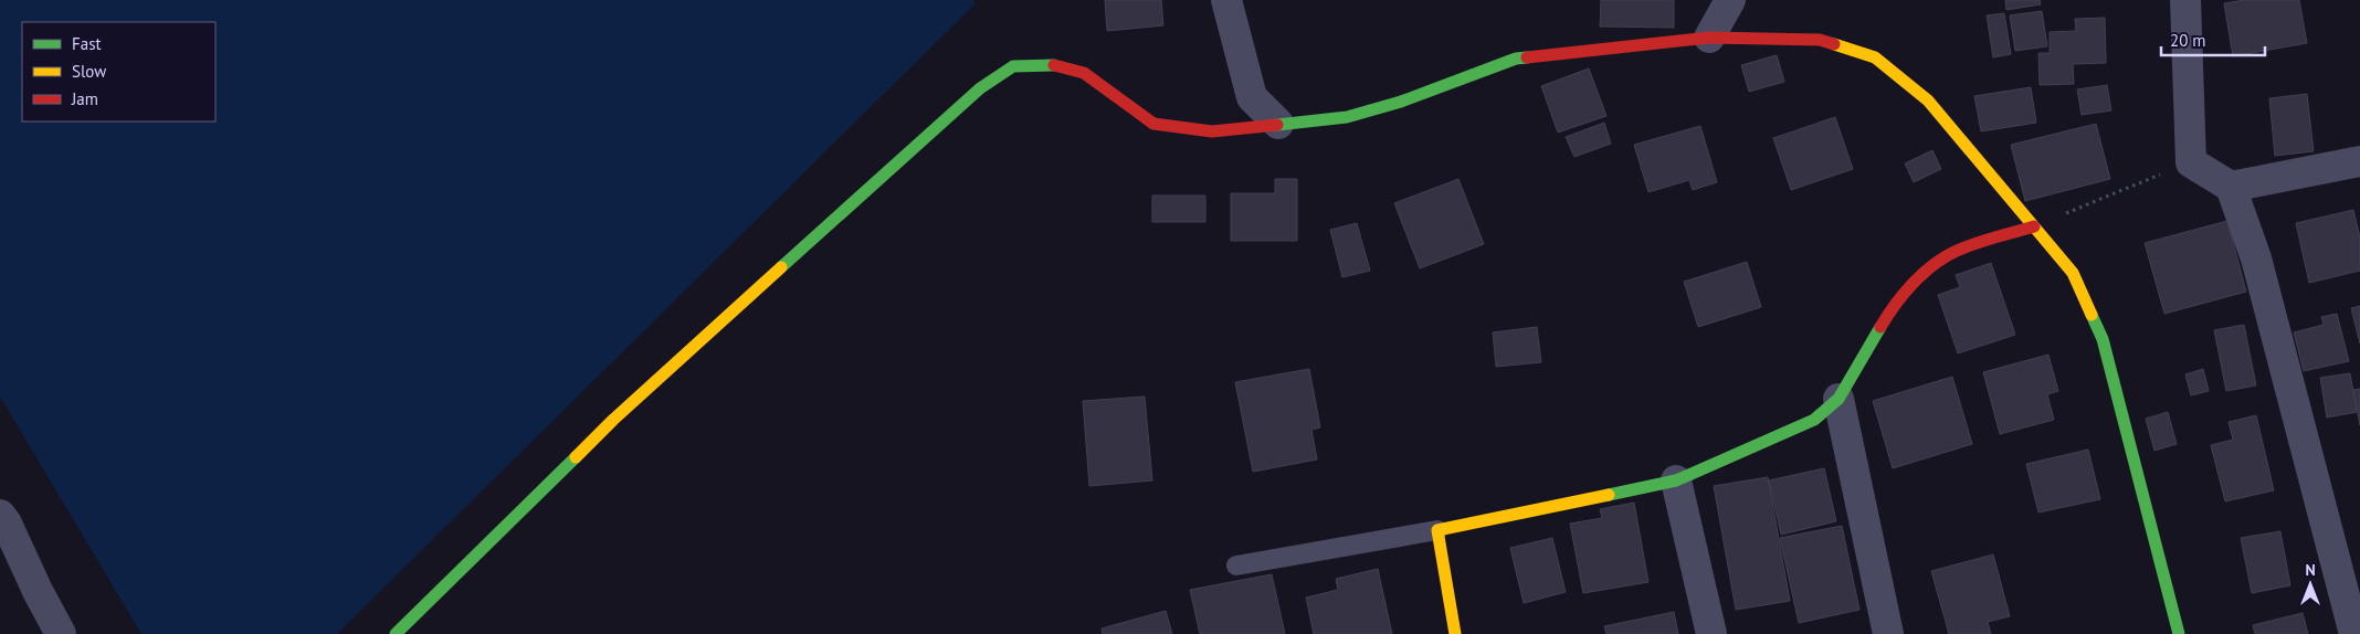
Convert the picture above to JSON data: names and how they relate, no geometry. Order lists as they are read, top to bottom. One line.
{"legend":["Fast","Slow","Jam"],"scale_bar":"20 m","north":"top"}
